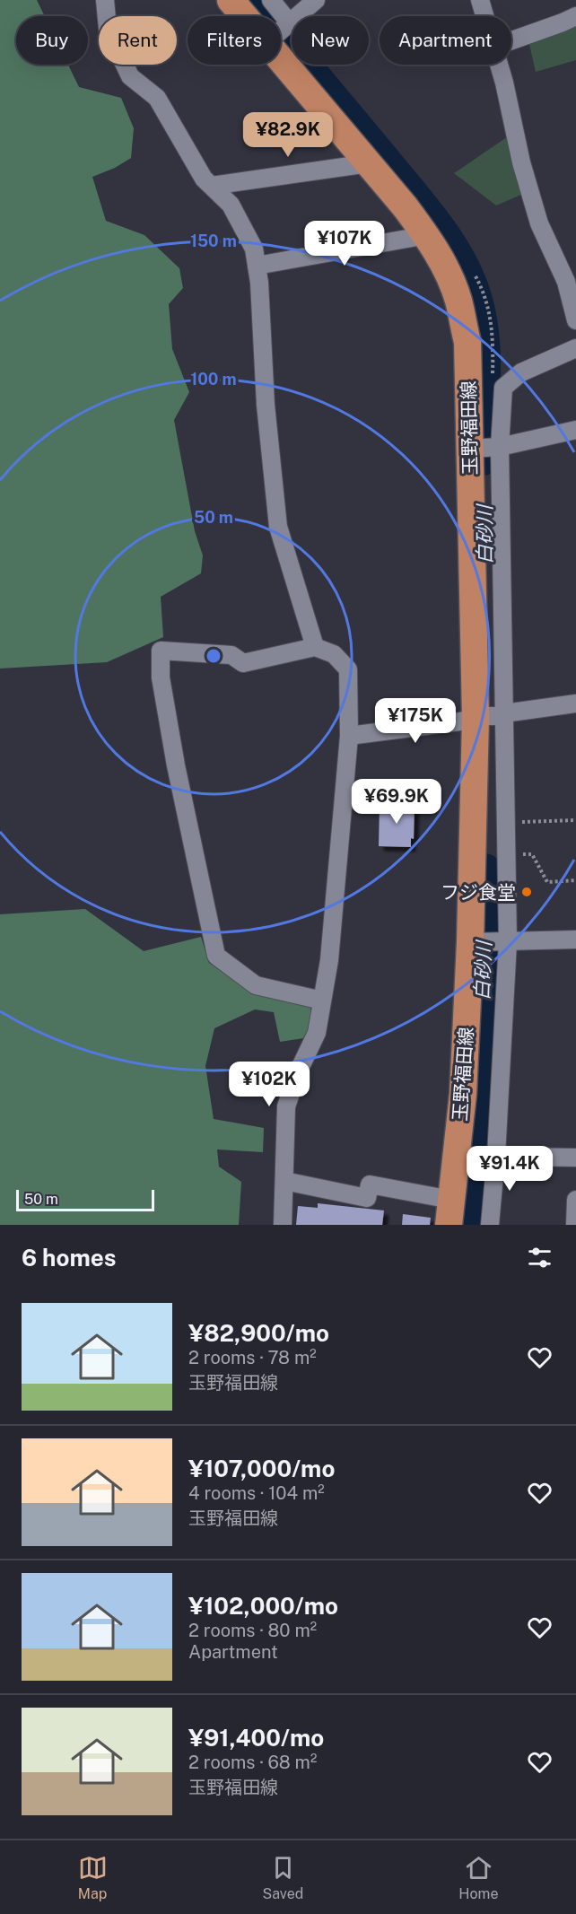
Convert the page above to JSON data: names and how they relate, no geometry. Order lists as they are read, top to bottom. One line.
{"streets":{"main road":["玉野福田線"]},"water":["白砂川"],"places":["フジ食堂"],"scale_bar":"50 m","page":{"chip":["Buy","Rent","Filters","New","Apartment"],"price":["¥82.9K","¥107K","¥175K","¥69.9K","¥102K","¥91.4K"],"scale":"50 m","heading":"6 homes","list":[{"name":"¥82,900/mo","note":"2 rooms · 78 m² · 玉野福田線"},{"name":"¥107,000/mo","note":"4 rooms · 104 m² · 玉野福田線"},{"name":"¥102,000/mo","note":"2 rooms · 80 m² · Apartment"},{"name":"¥91,400/mo","note":"2 rooms · 68 m² · 玉野福田線"}],"tabs":["Map","Saved","Home"]},"rings":["150 m","100 m","50 m"]}
